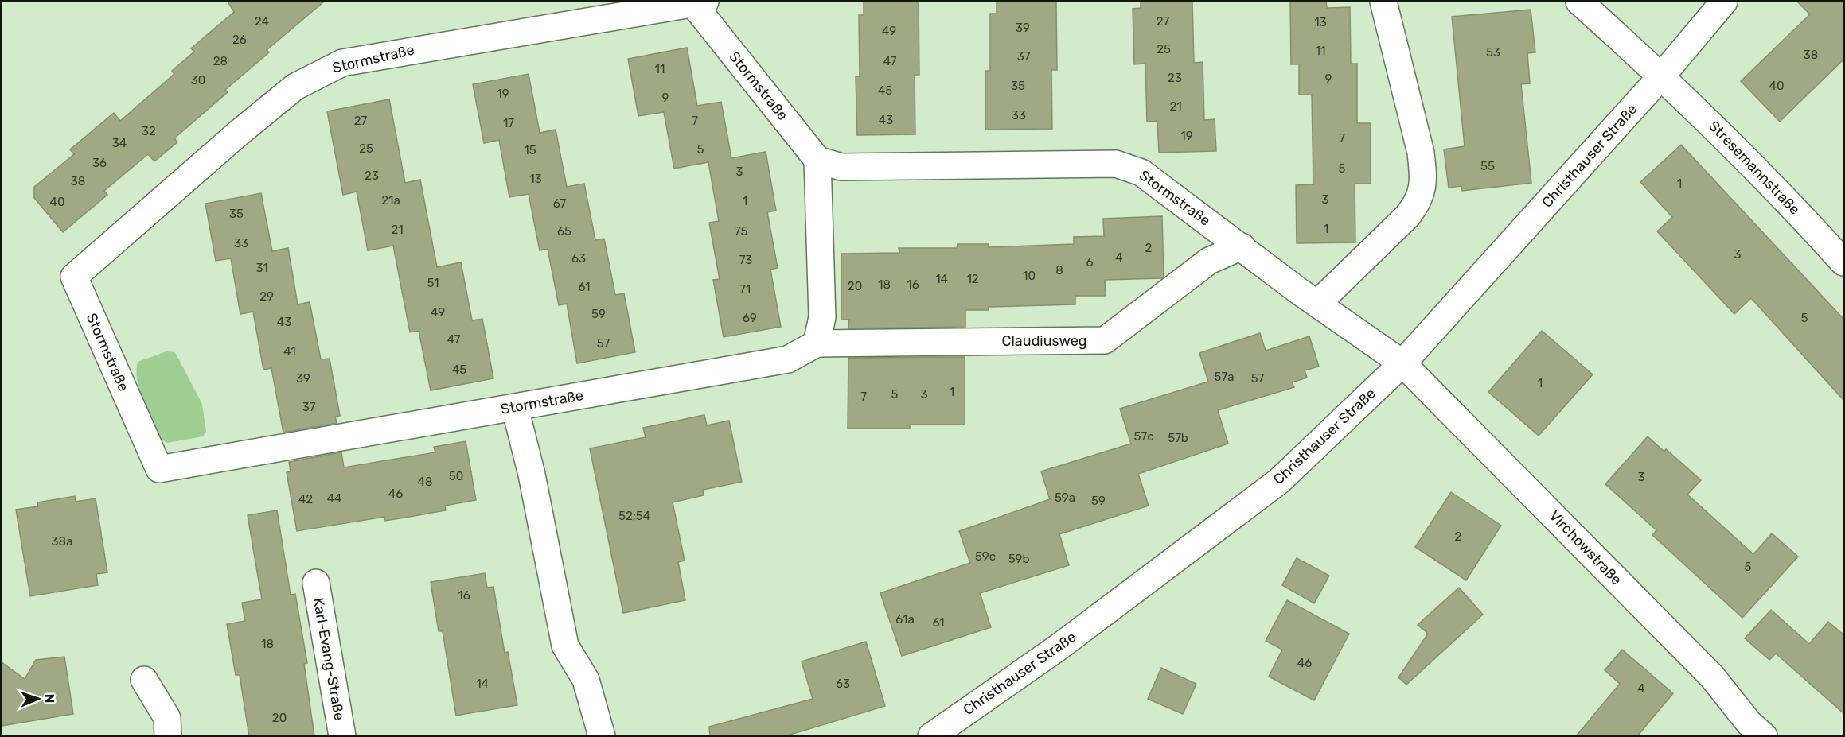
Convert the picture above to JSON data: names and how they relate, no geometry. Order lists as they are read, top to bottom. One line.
{"streets":{"street":["Stormstraße","Christhauser Straße","Stresemannstraße","Claudiusweg","Virchowstraße","Karl-Evang-Straße"]},"crossings":[["Stormstraße","Christhauser Straße"],["Stormstraße","Claudiusweg"],["Stormstraße","Virchowstraße"],["Christhauser Straße","Stresemannstraße"],["Christhauser Straße","Virchowstraße"]],"house_numbers":["24","27","13","39","49","26","25","11","53","38","37","28","47","11","23","9","30","35","40","45","19","9","21","33","43","27","7","17","32","19","7","34","25","5","15","36","55","5","3","23","13","38","1","3","21a","1","40","67","35","1","21","65","75","33","2","3","4","63","73","6","31","8","10","14","12","51","18","16","20","61","71","29","49","59","69","5","43","47","57","41","45","57a","39","57","1","1","5","3","7","37","57c","57b","50","3","48","46","59a","44","42","59","52;54","2","38a","59c","59b","5","16","61a","61","18","46","14","63","4","20"],"north":"right"}
